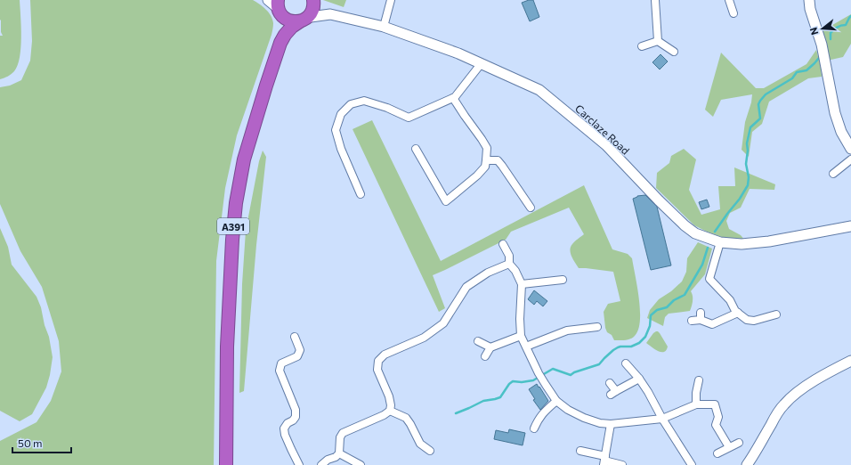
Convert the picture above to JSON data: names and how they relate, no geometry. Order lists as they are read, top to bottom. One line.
{"streets":{"highway":["A391"],"street":["Carclaze Road"]},"crossings":[["Carclaze Road","A391"]],"scale_bar":"50 m","north":"left"}
